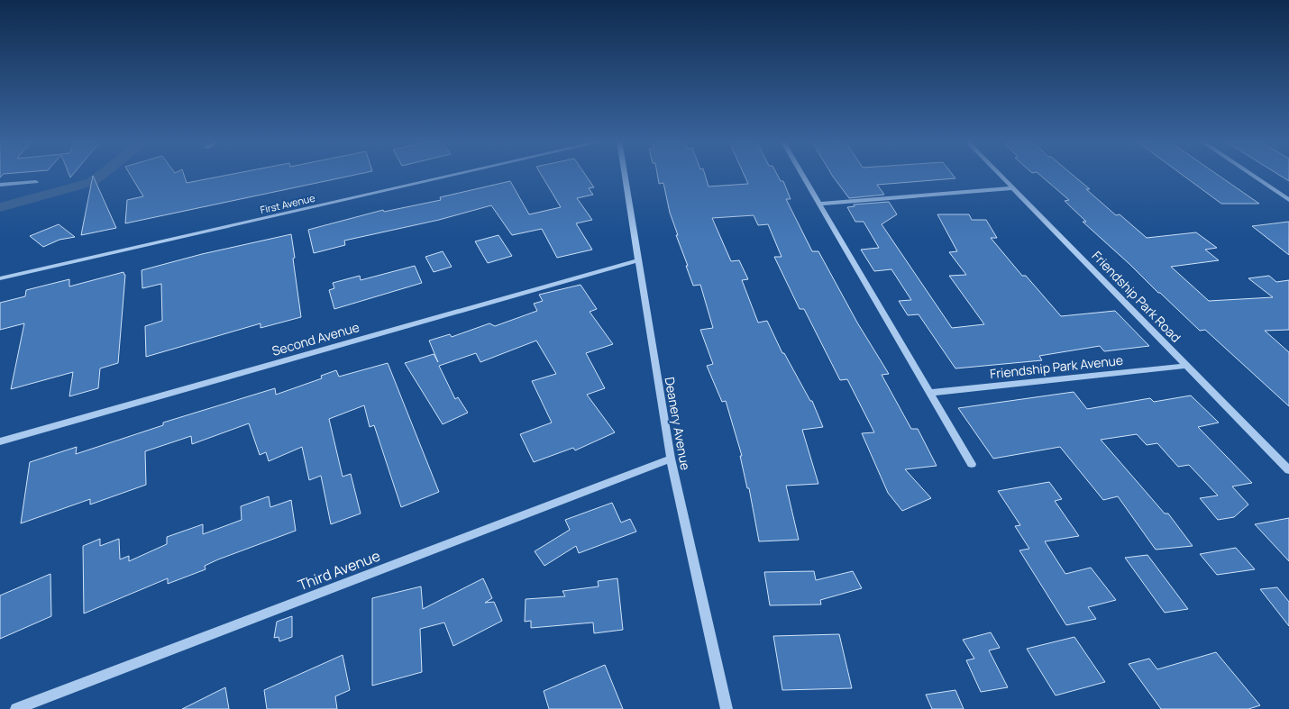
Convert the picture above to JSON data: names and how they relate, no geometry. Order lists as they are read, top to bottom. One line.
{"streets":{"street":["First Avenue","Friendship Park Road","Second Avenue","Friendship Park Avenue","Deanery Avenue","Third Avenue"]},"crossings":[["Friendship Park Road","Friendship Park Avenue"],["Second Avenue","Deanery Avenue"],["Deanery Avenue","Third Avenue"]]}
